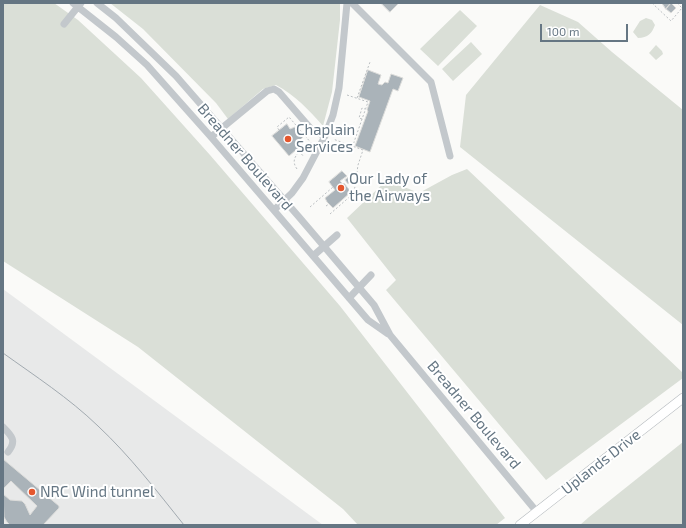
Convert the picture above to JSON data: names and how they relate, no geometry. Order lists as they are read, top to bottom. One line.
{"streets":{"main road":["Uplands Drive"],"street":["Breadner Boulevard"]},"crossings":[["Breadner Boulevard","Uplands Drive"]],"places":["Chaplain Services","Our Lady of the Airways","NRC Wind tunnel"],"scale_bar":"100 m"}
